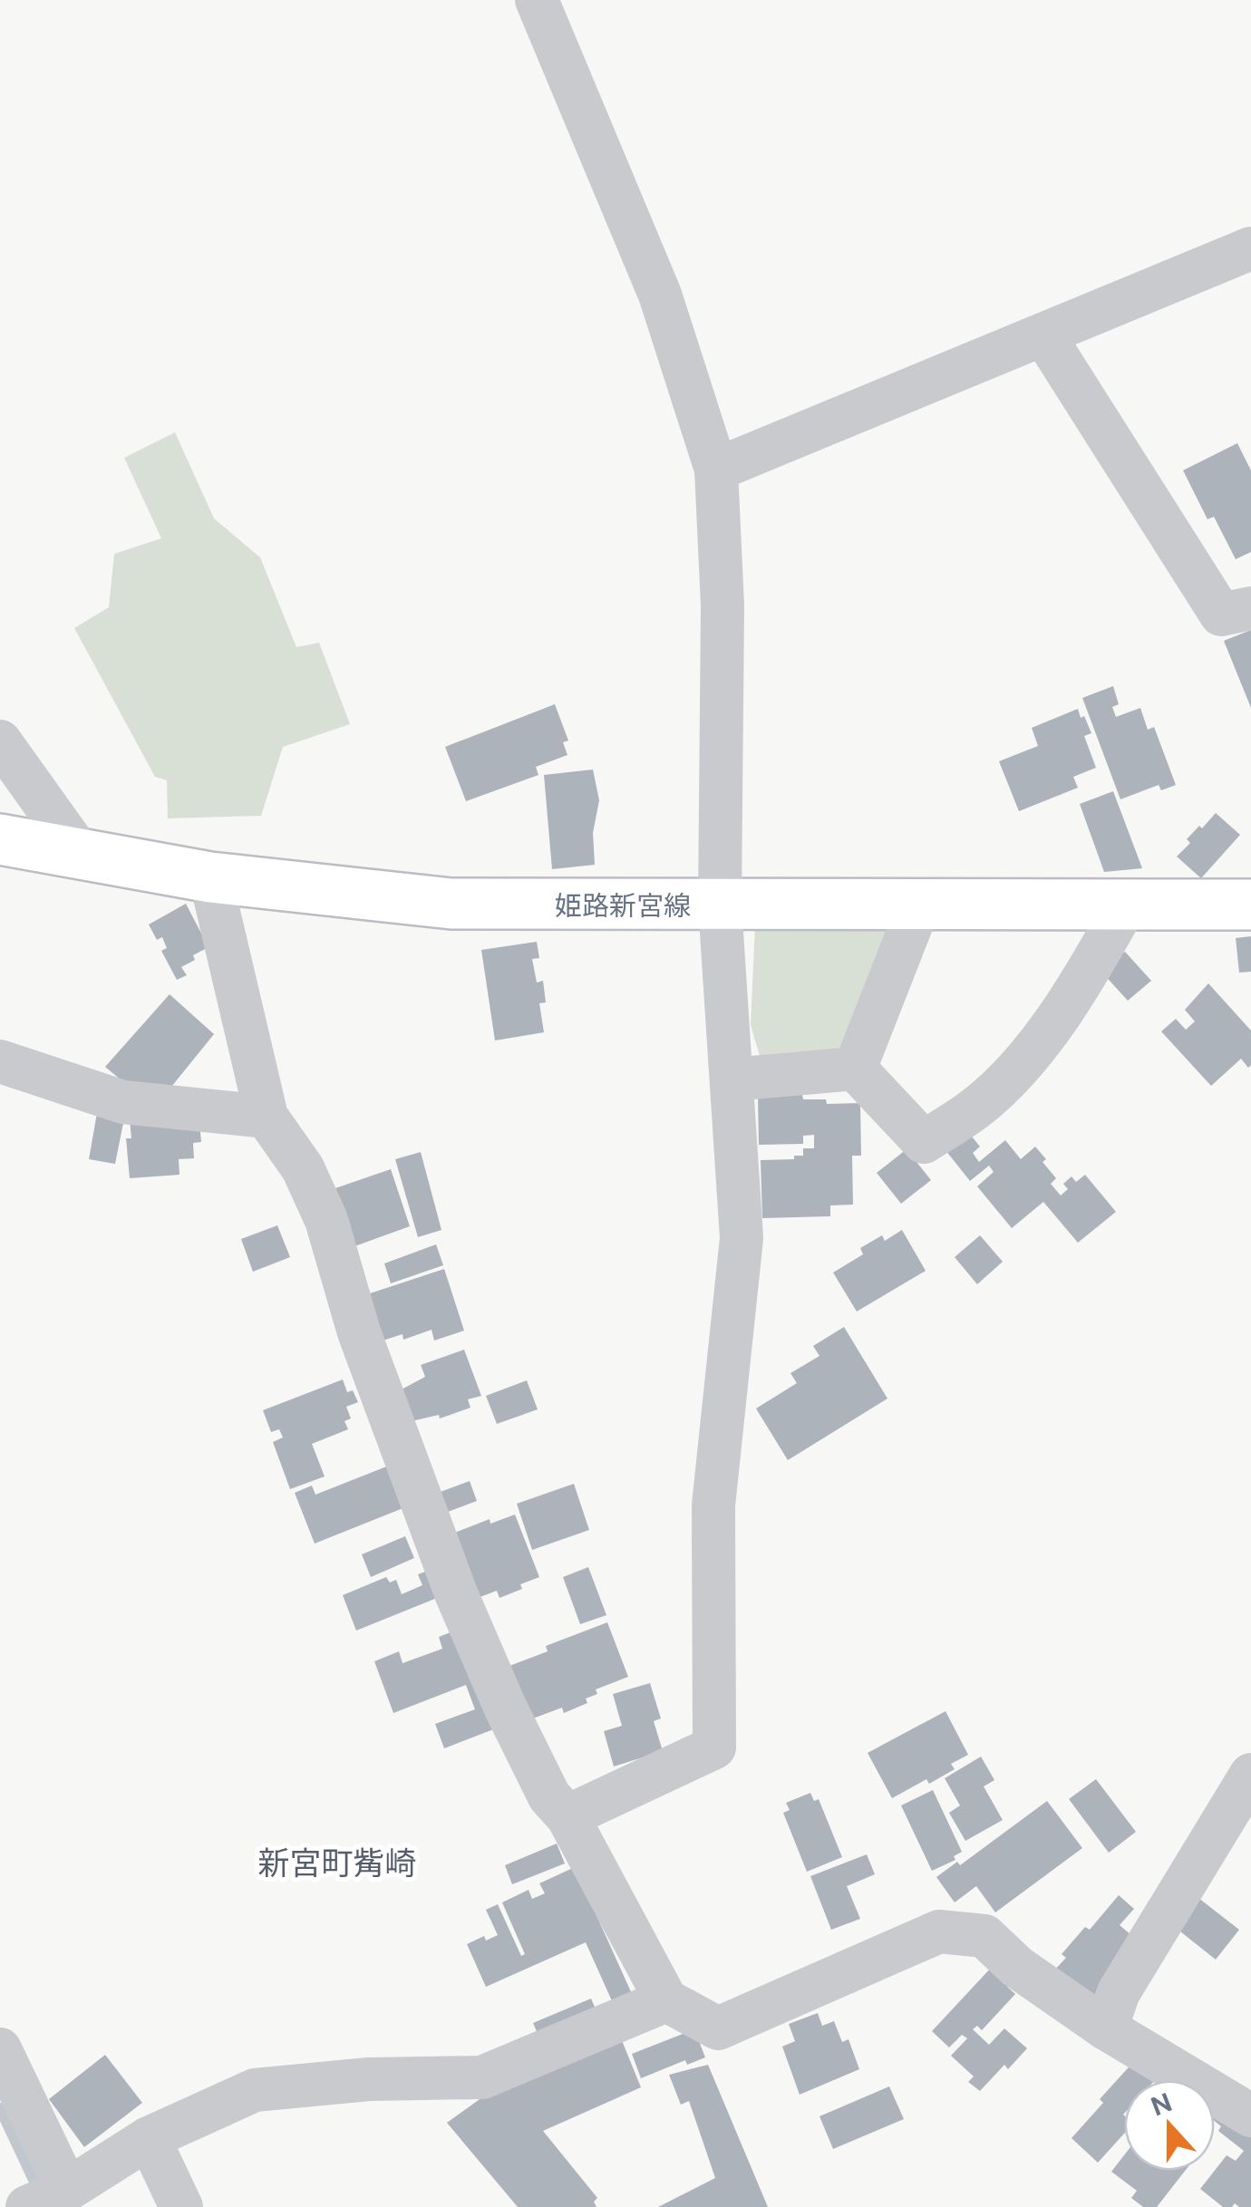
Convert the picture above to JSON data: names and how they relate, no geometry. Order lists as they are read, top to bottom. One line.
{"streets":{"main road":["姫路新宮線"]},"districts":["新宮町觜崎"],"north":"top"}
